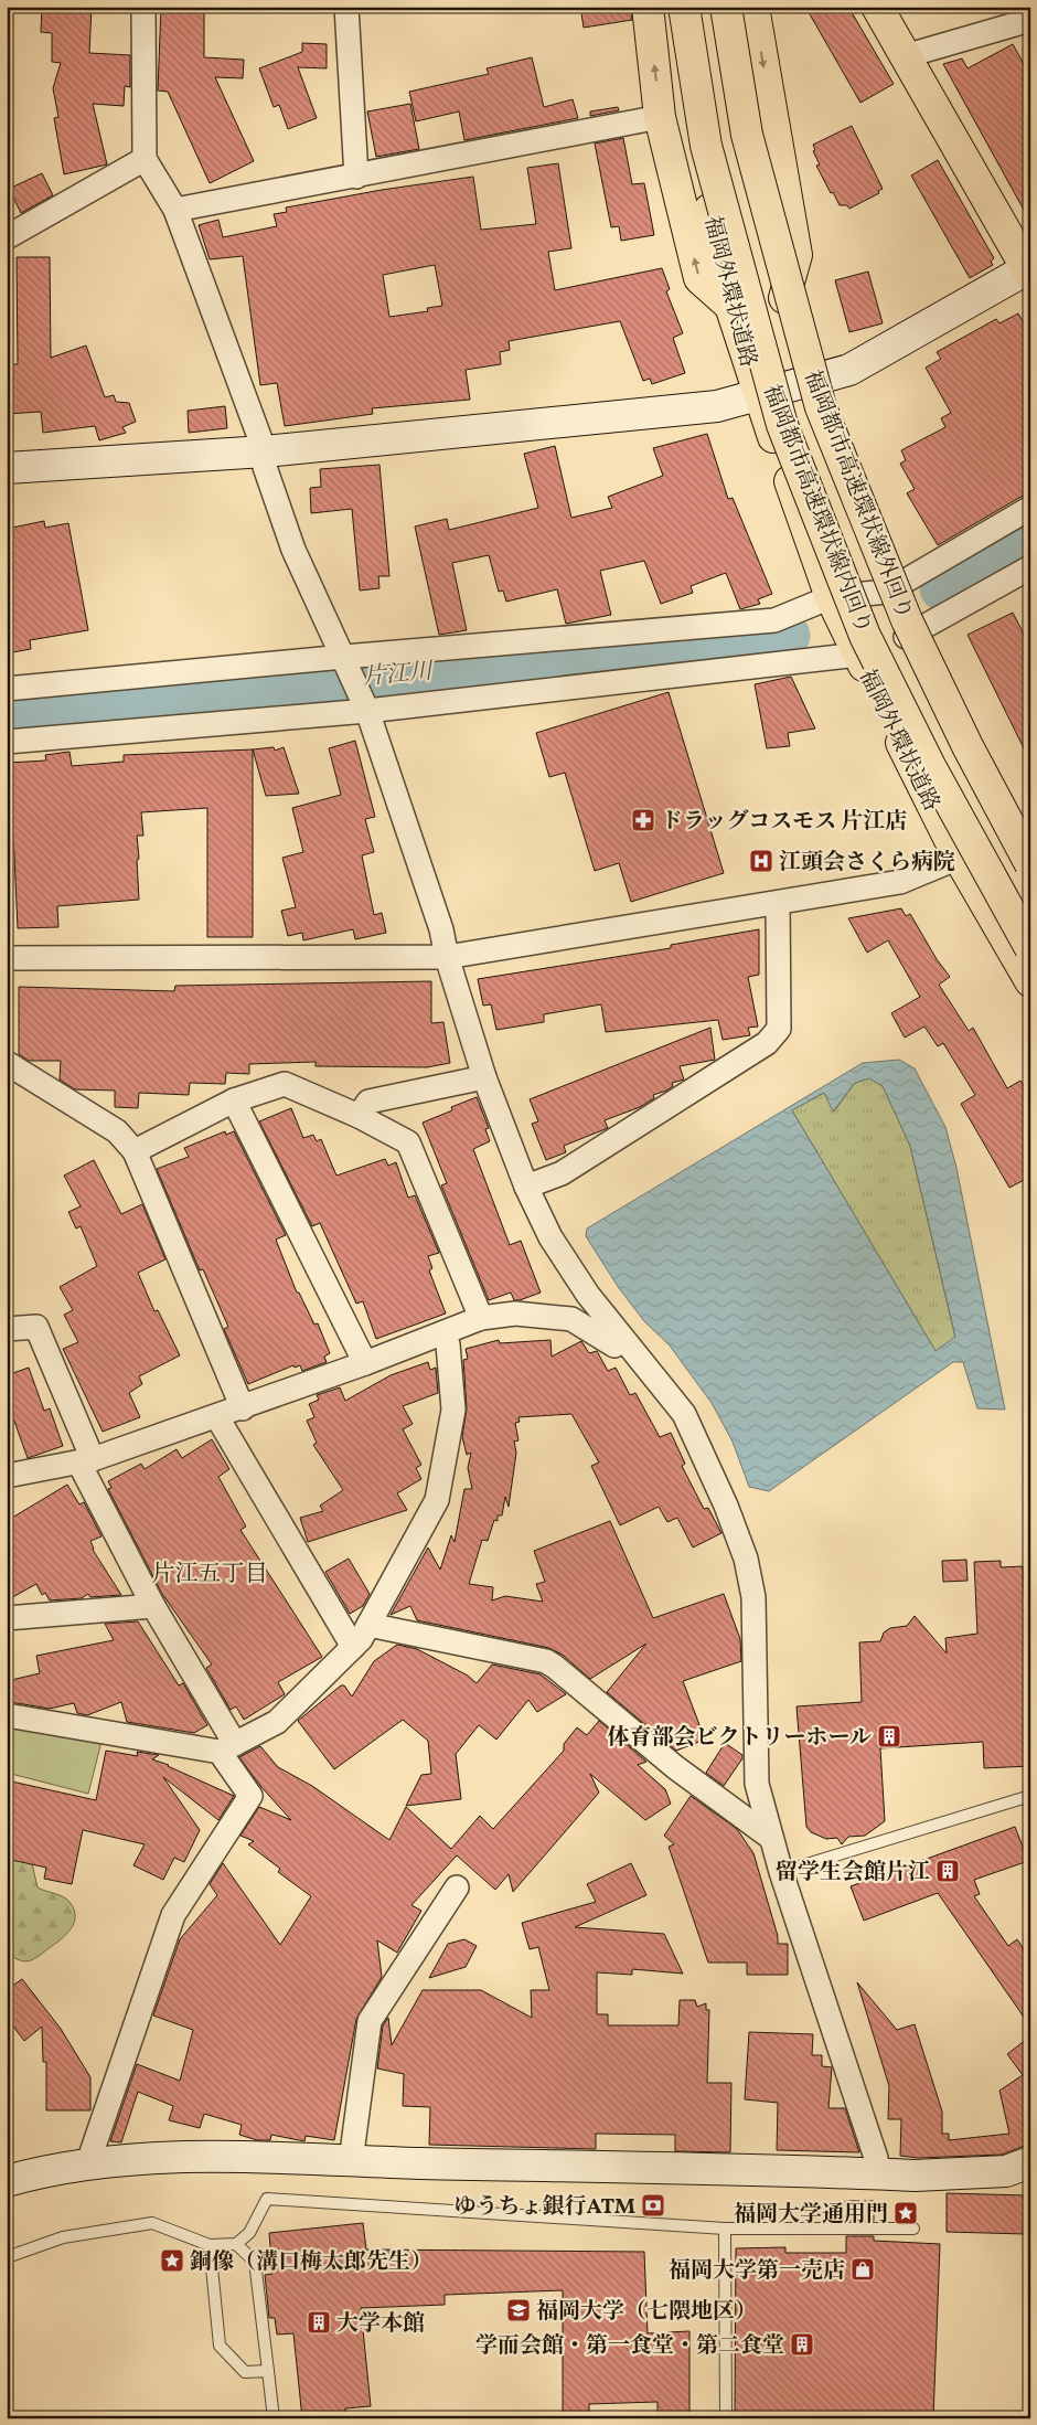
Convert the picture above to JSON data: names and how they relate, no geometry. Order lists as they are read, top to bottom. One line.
{"streets":{"main road":["福岡外環状道路","福岡都市高速環状線外回り","福岡都市高速環状線内回り"]},"districts":["片江五丁目"],"water":["片江川"],"places":{"pharmacy":["ドラッグコスモス 片江店"],"hospital":["江頭会さくら病院"],"building":["体育部会ビクトリーホール","留学生会館片江","大学本館","学而会館・第一食堂・第二食堂"],"bank":["ゆうちょ銀行ATM"],"place":["福岡大学通用門","銅像（溝口梅太郎先生）"],"shop":["福岡大学第一売店"],"school or university":["福岡大学（七隈地区）"]}}
